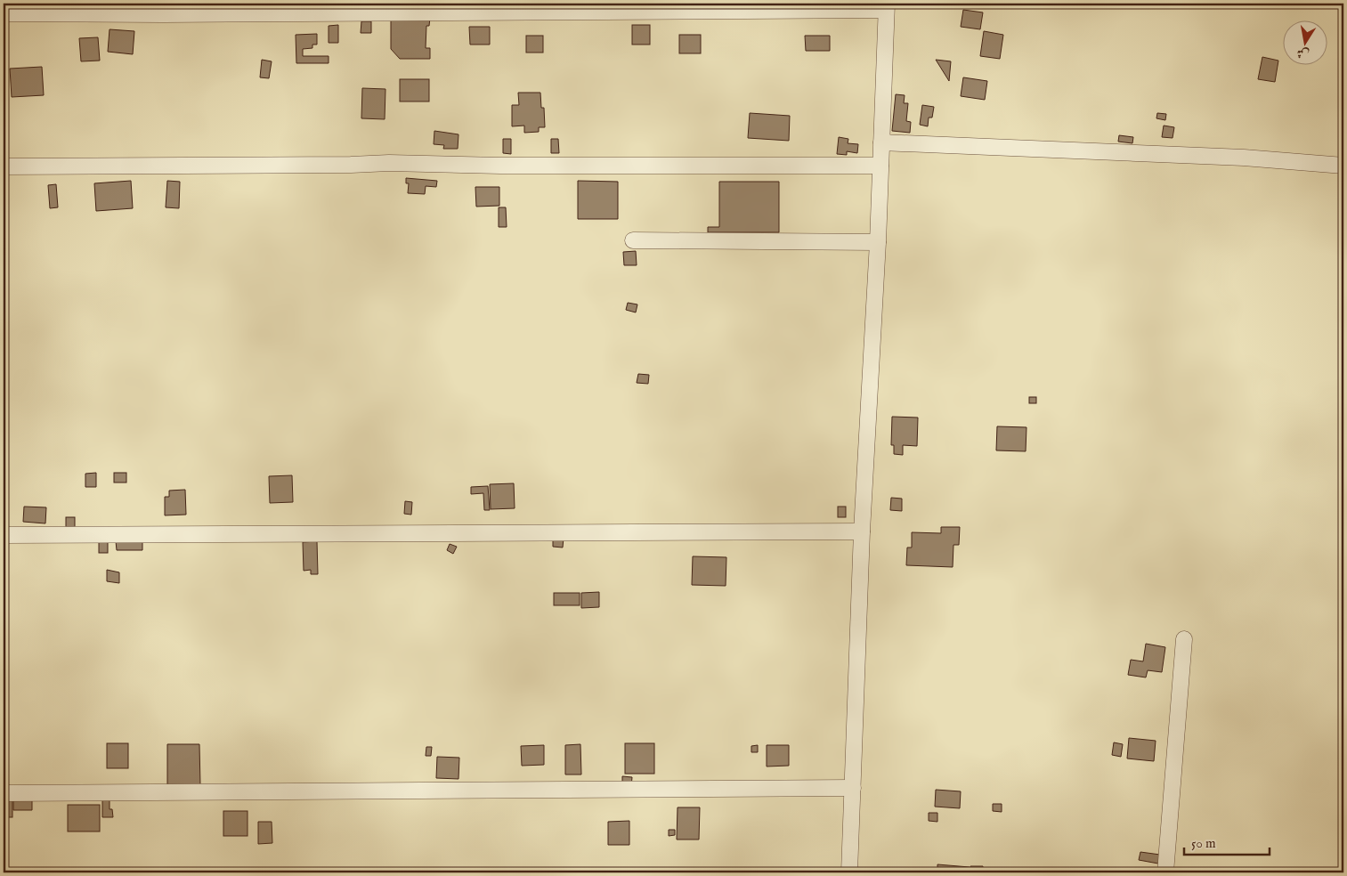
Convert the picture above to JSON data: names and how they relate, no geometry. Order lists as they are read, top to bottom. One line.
{"scale_bar":"50 m","north":"bottom"}
